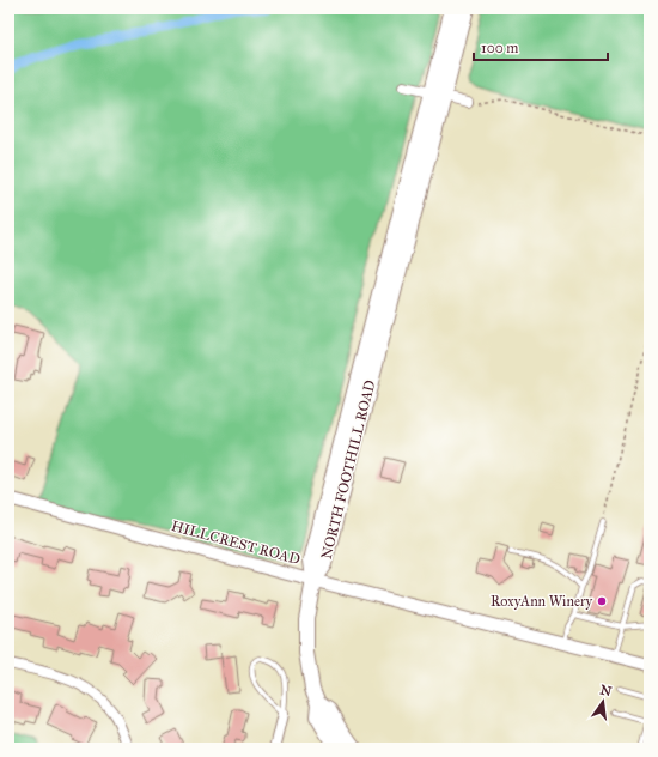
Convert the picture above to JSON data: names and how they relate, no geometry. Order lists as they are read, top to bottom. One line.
{"streets":{"main road":["NORTH FOOTHILL ROAD"],"street":["HILLCREST ROAD"]},"crossings":[["NORTH FOOTHILL ROAD","HILLCREST ROAD"]],"places":["RoxyAnn Winery"],"scale_bar":"100 m","north":"top"}
